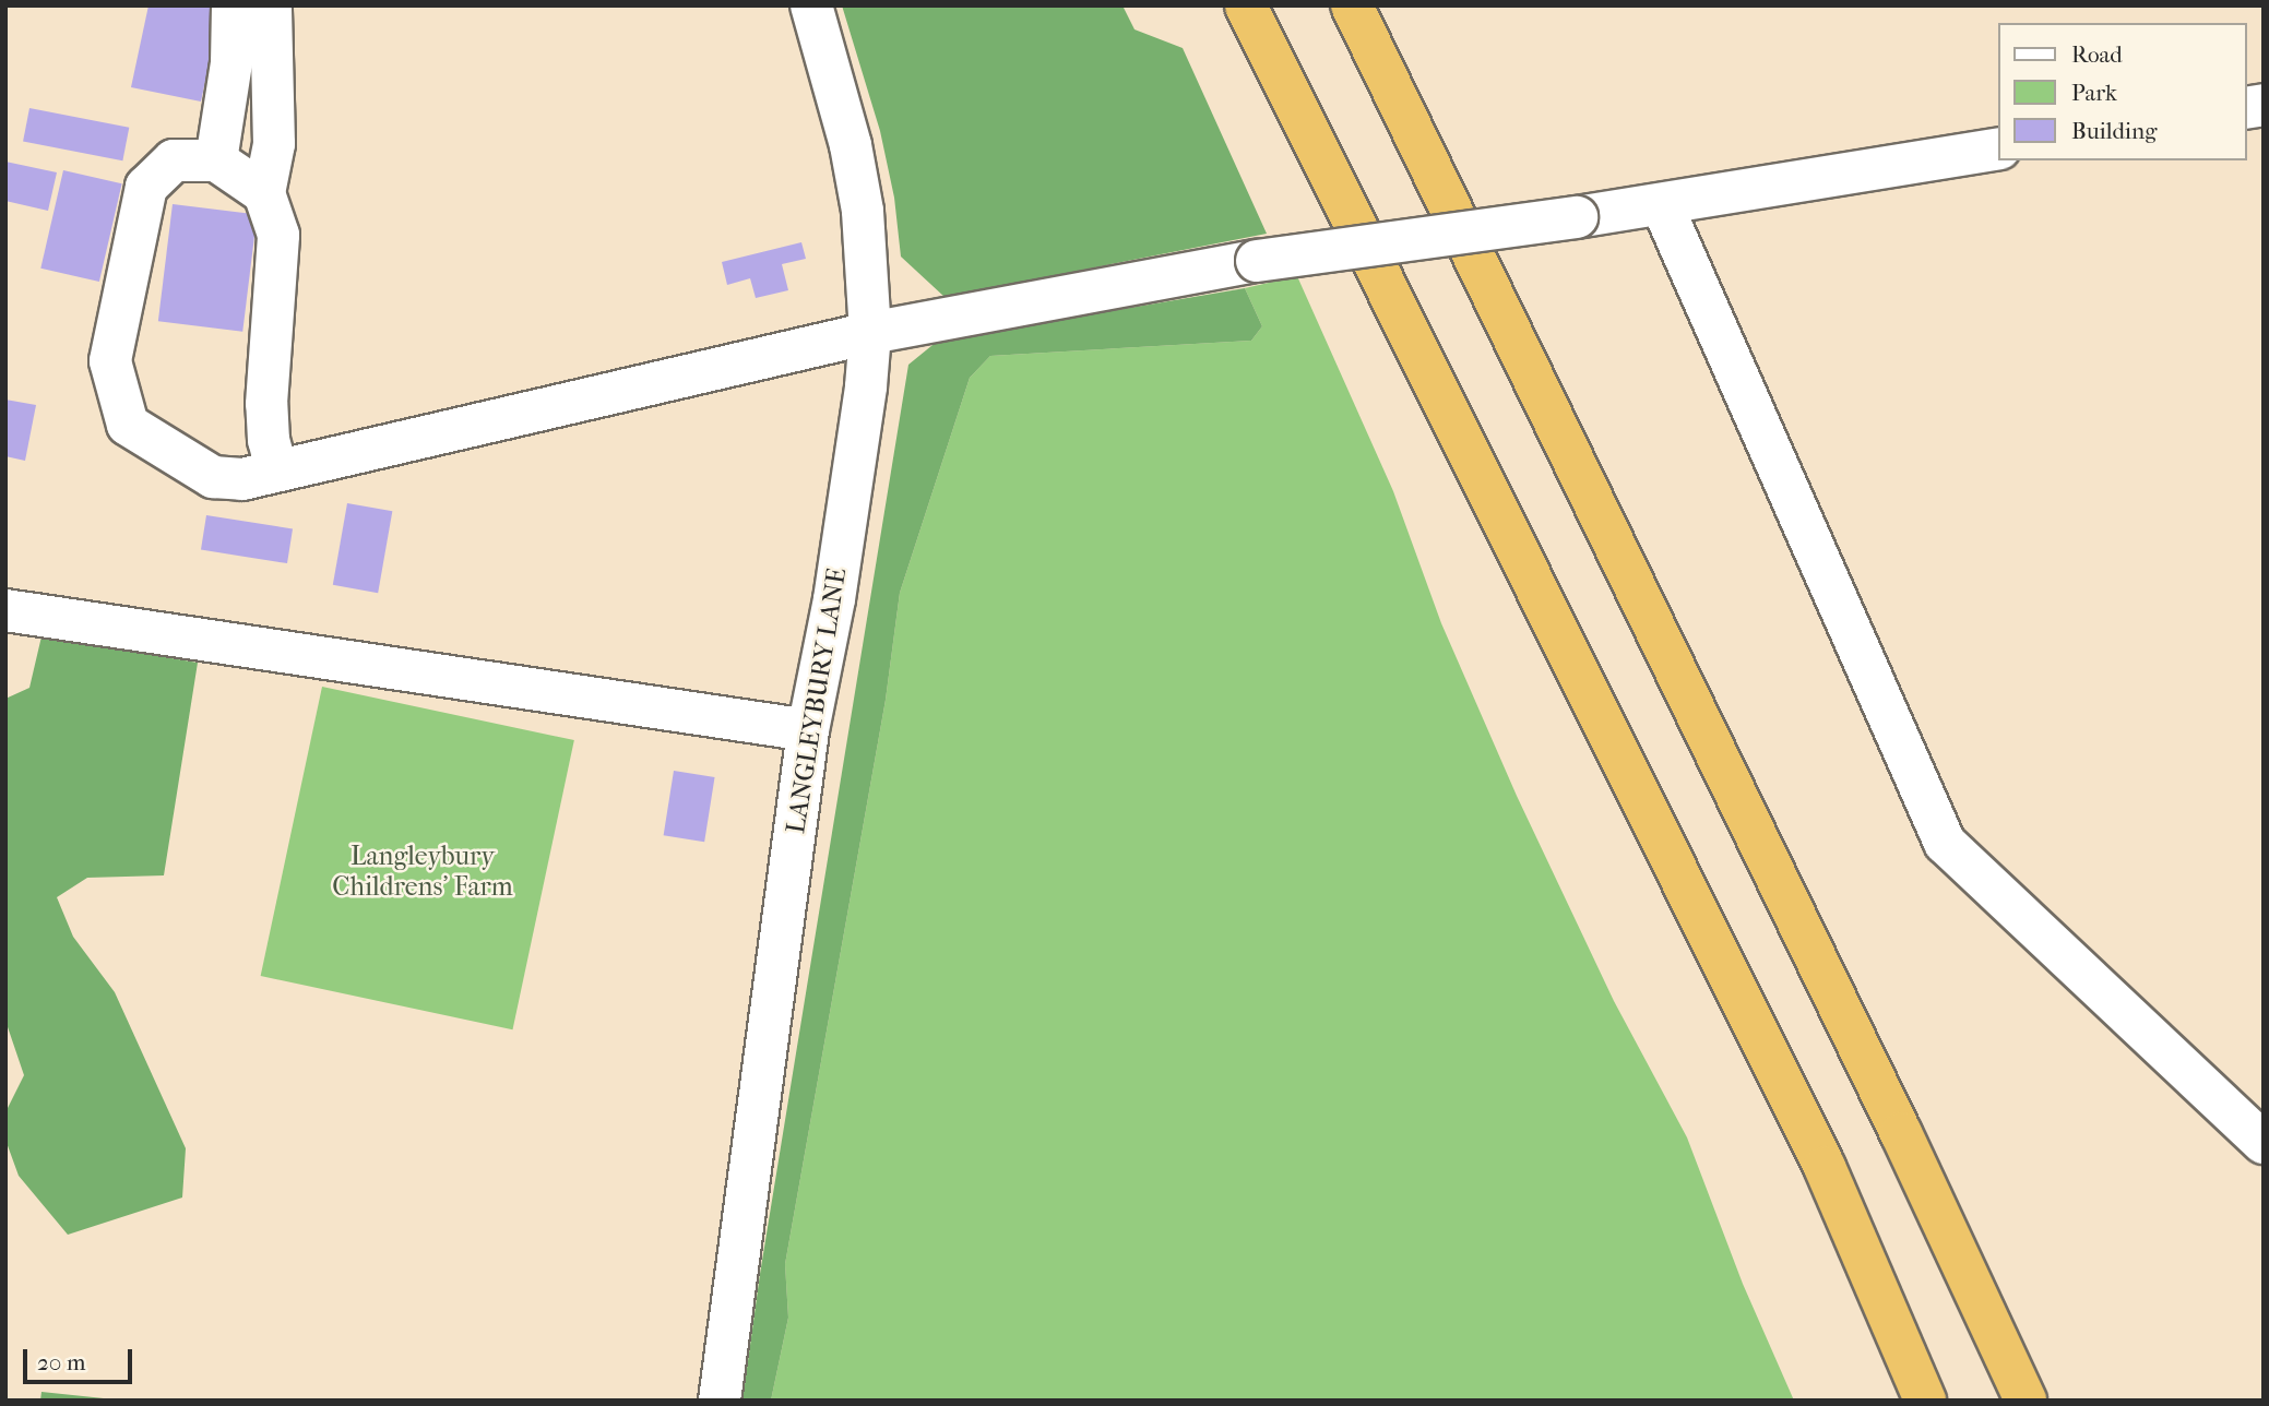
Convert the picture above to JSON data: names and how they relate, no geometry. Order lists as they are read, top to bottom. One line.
{"streets":{"street":["LANGLEYBURY LANE"]},"parks":["Langleybury Childrens' Farm"],"legend":["Road","Park","Building"],"scale_bar":"20 m"}
